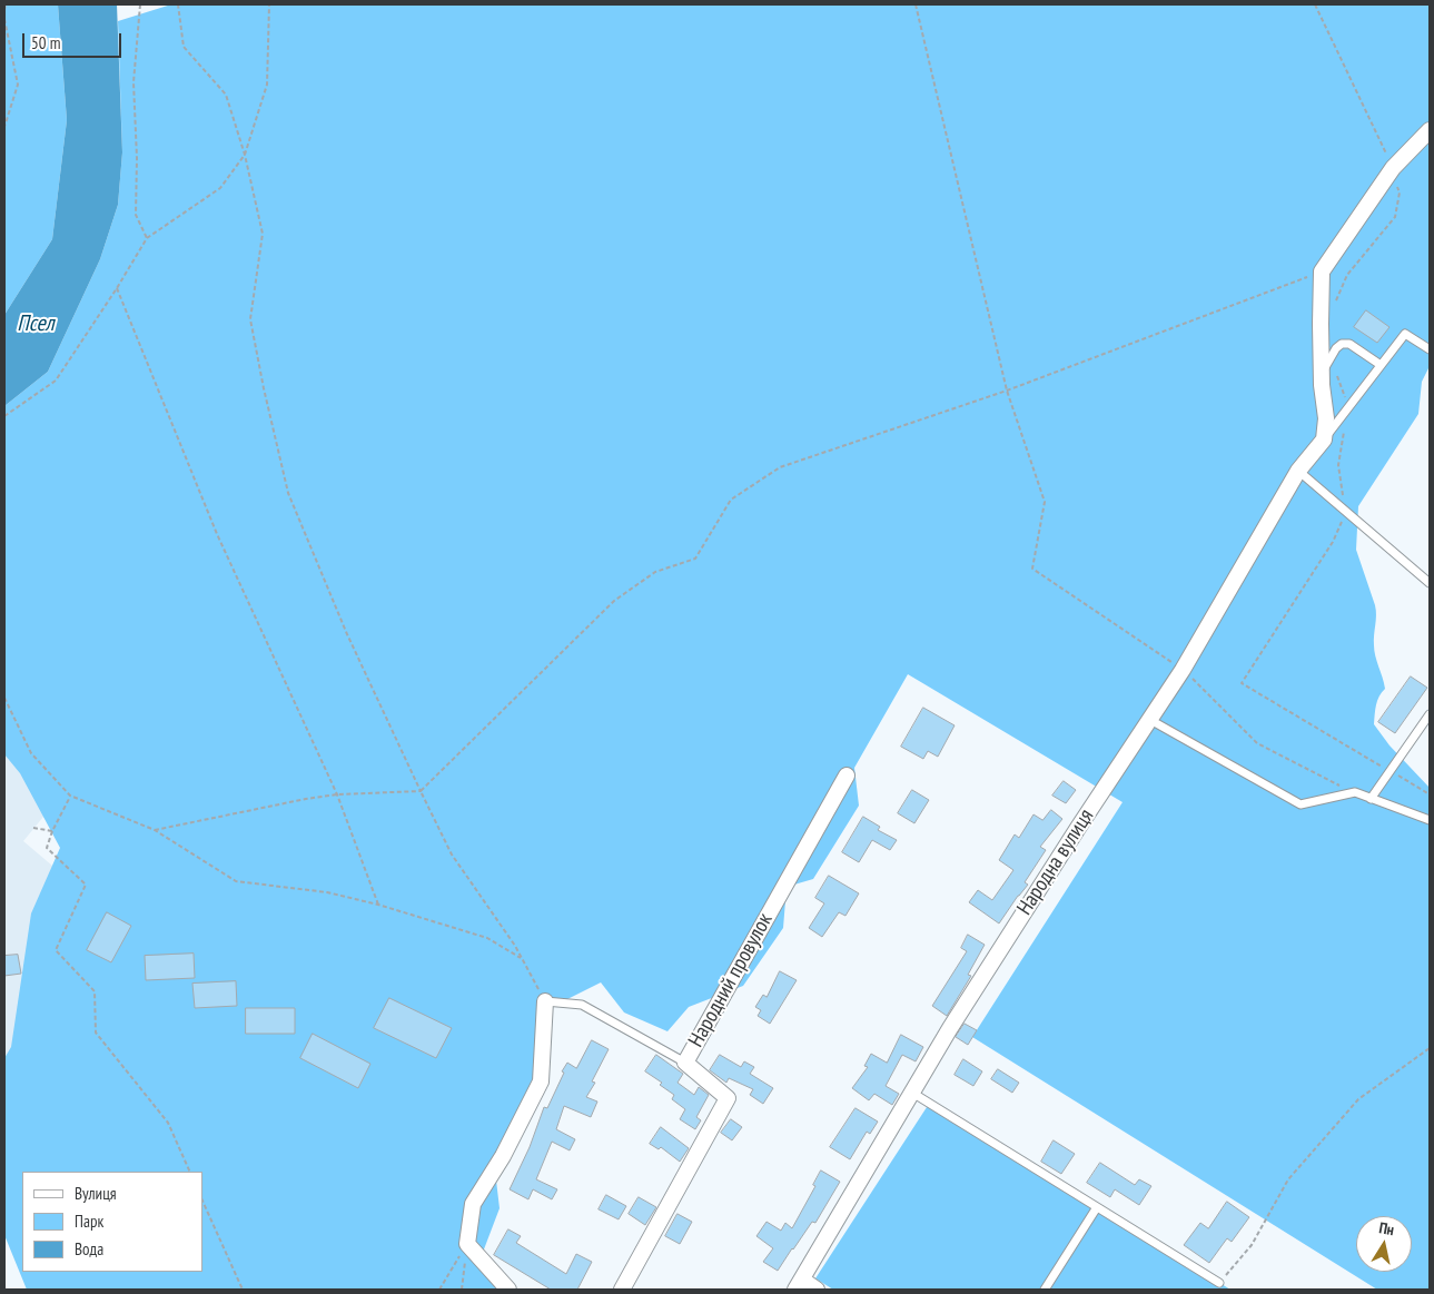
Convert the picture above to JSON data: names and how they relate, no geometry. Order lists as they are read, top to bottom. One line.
{"streets":{"street":["Народна вулиця","Народний провулок"]},"water":["Псел"],"legend":["Вулиця","Парк","Вода"],"scale_bar":"50 m","north":"top"}
